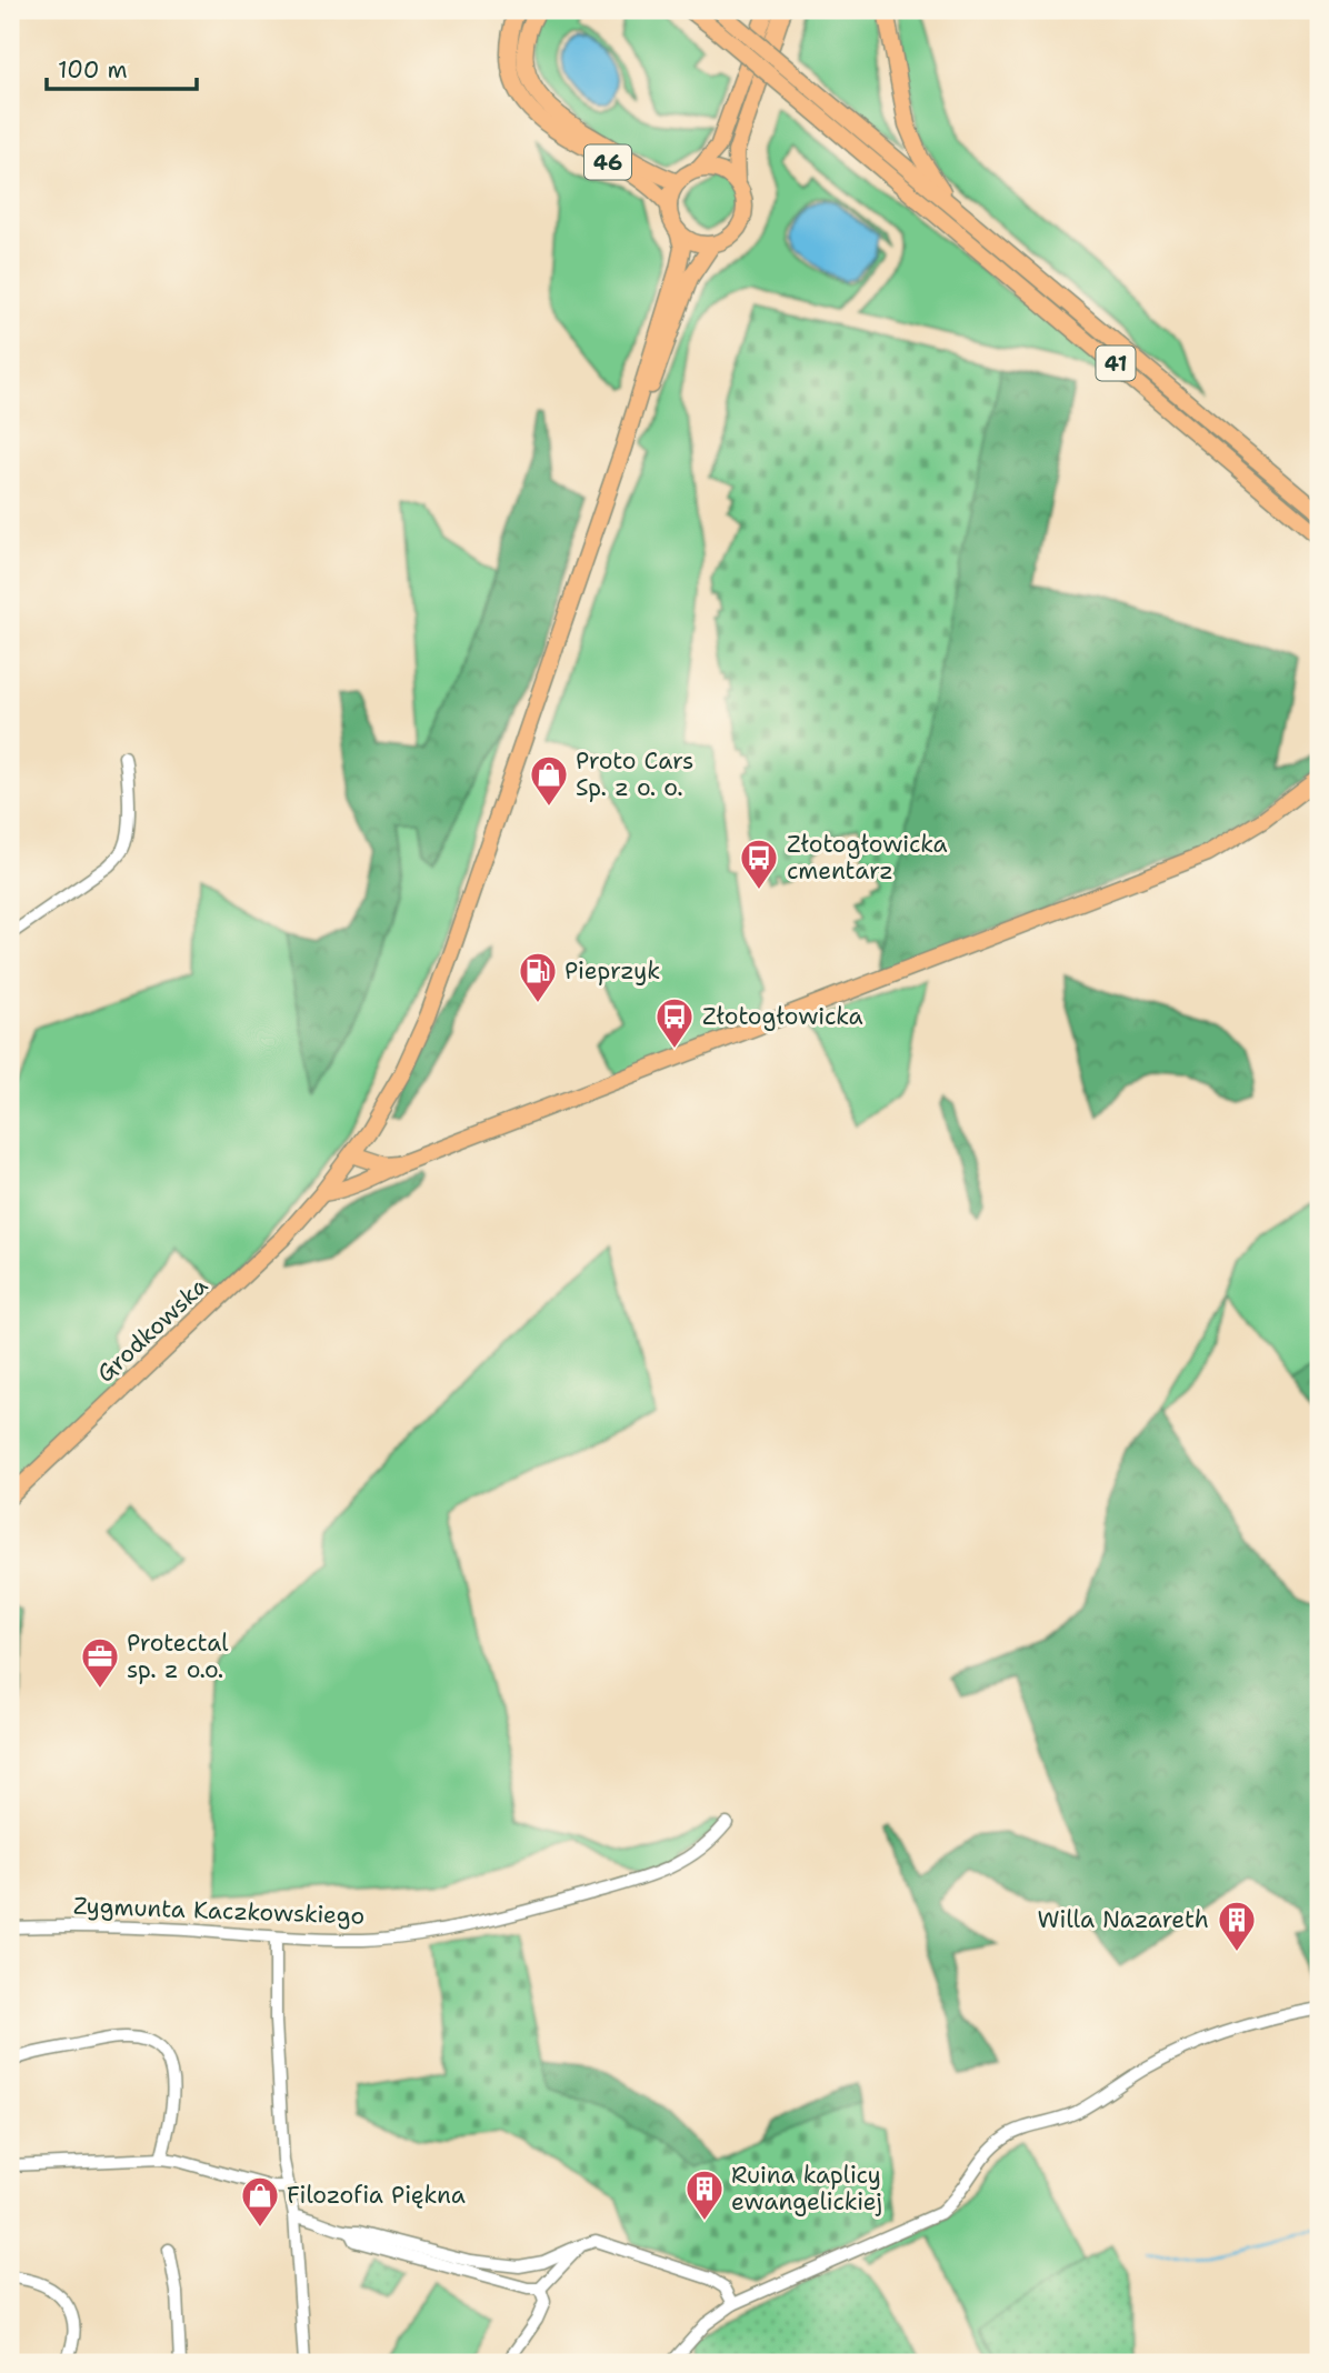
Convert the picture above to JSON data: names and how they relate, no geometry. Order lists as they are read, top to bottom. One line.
{"streets":{"main road":["46","41","Grodkowska"],"street":["Zygmunta Kaczkowskiego"]},"places":{"shop":["Proto Cars Sp. z o. o.","Filozofia Piękna"],"bus stop":["Złotogłowicka cmentarz","Złotogłowicka"],"fuel station":["Pieprzyk"],"office":["Protectal sp. z o.o."],"building":["Willa Nazareth","Ruina kaplicy ewangelickiej"]},"scale_bar":"100 m"}
